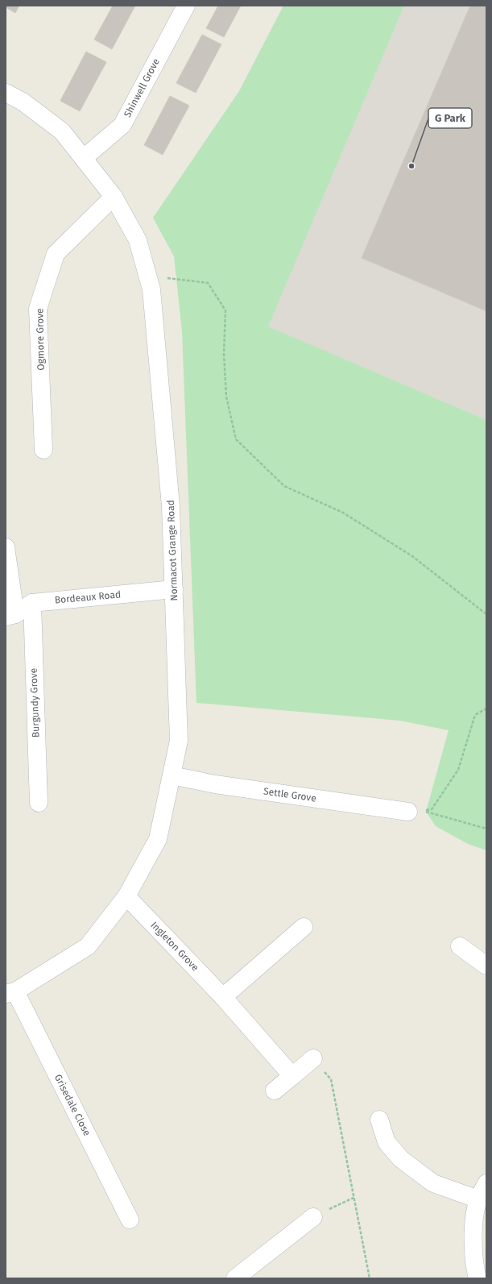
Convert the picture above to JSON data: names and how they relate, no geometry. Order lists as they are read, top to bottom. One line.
{"streets":{"street":["Shinwell Grove","Ogmore Grove","Normacot Grange Road","Bordeaux Road","Burgundy Grove","Settle Grove","Ingleton Grove","Grisedale Close"]},"crossings":[["Shinwell Grove","Normacot Grange Road"],["Ogmore Grove","Normacot Grange Road"],["Normacot Grange Road","Bordeaux Road"],["Normacot Grange Road","Settle Grove"],["Normacot Grange Road","Ingleton Grove"],["Normacot Grange Road","Grisedale Close"],["Bordeaux Road","Burgundy Grove"]],"places":["G Park"]}
